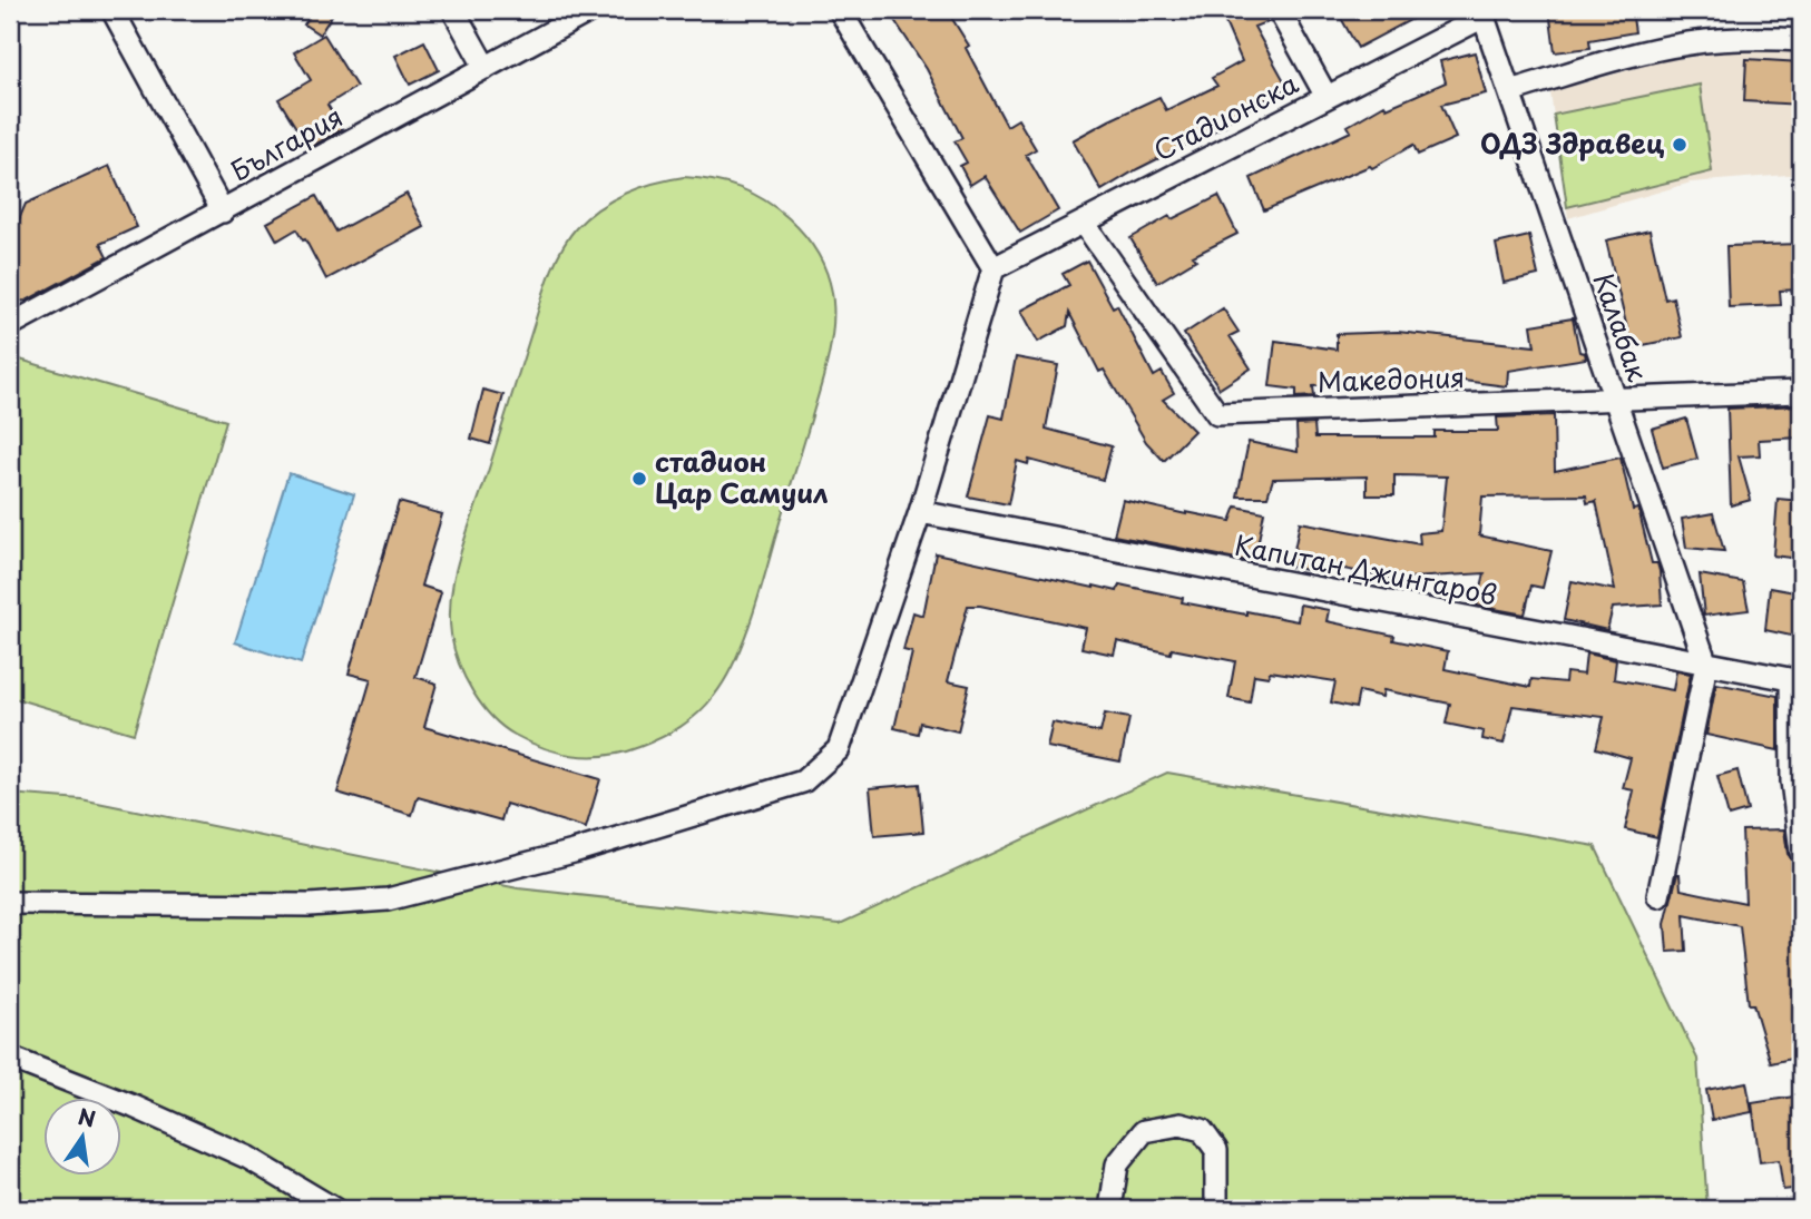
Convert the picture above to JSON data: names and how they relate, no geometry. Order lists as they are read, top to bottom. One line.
{"streets":{"street":["Стадионска","България","Калабак","Македония","Капитан Джингаров"]},"crossings":[["Стадионска","Калабак"],["Стадионска","Македония"],["Калабак","Македония"],["Калабак","Капитан Джингаров"]],"places":["ОДЗ Здравец","стадион Цар Самуил"],"north":"top"}
